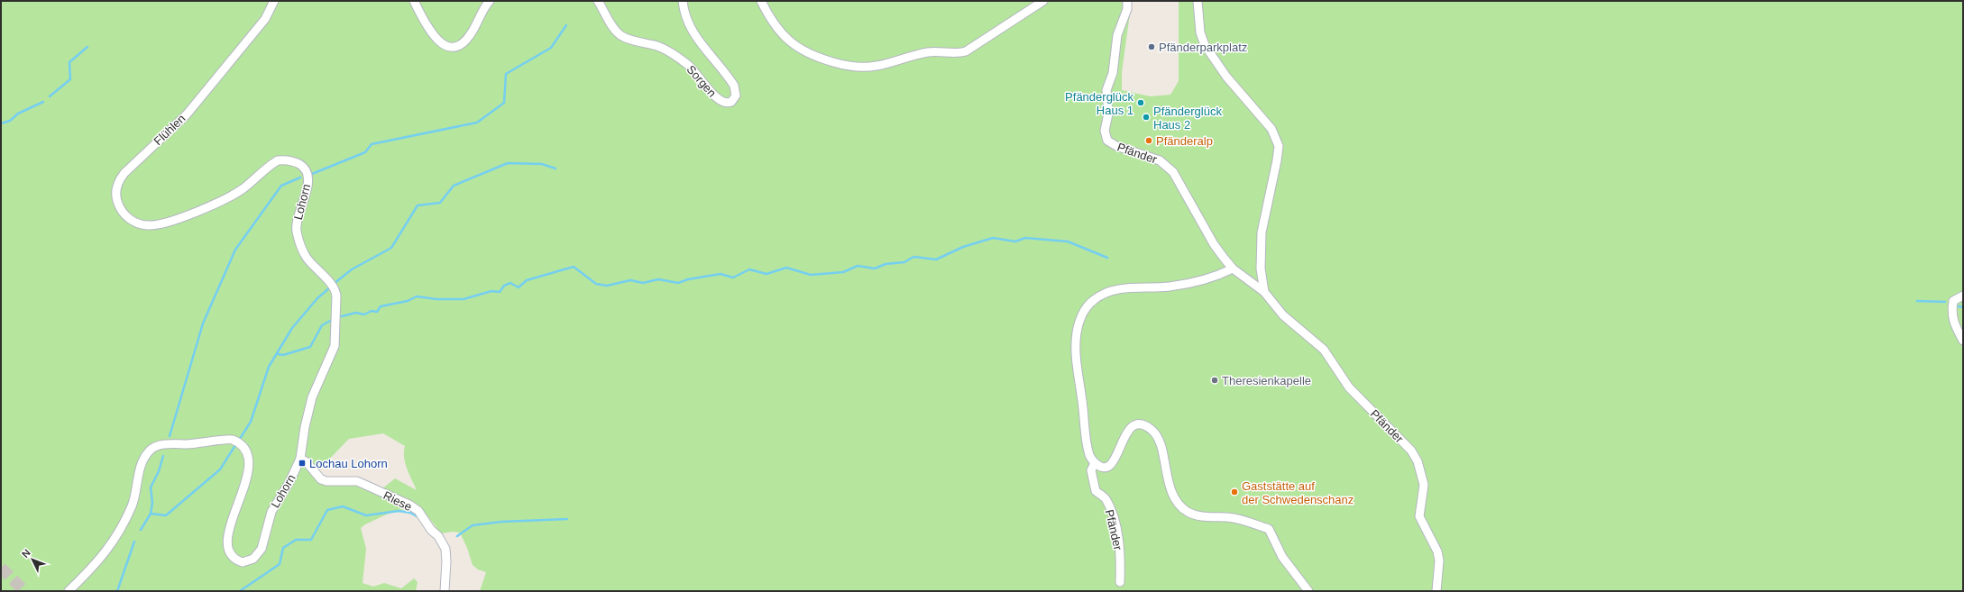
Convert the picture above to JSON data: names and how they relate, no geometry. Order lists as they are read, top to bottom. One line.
{"streets":{"street":["Sorgen","Flühlen","Pfänder","Lohorn","Riese"]},"crossings":[["Flühlen","Lohorn"],["Lohorn","Riese"]],"places":{"other":["Pfänderparkplatz","Pfänderglück Haus 1","Pfänderglück Haus 2","Pfänderalp","Theresienkapelle","Gaststätte auf der Schwedenschanz"],"transit":["Lochau Lohorn"]},"north":"top left"}
